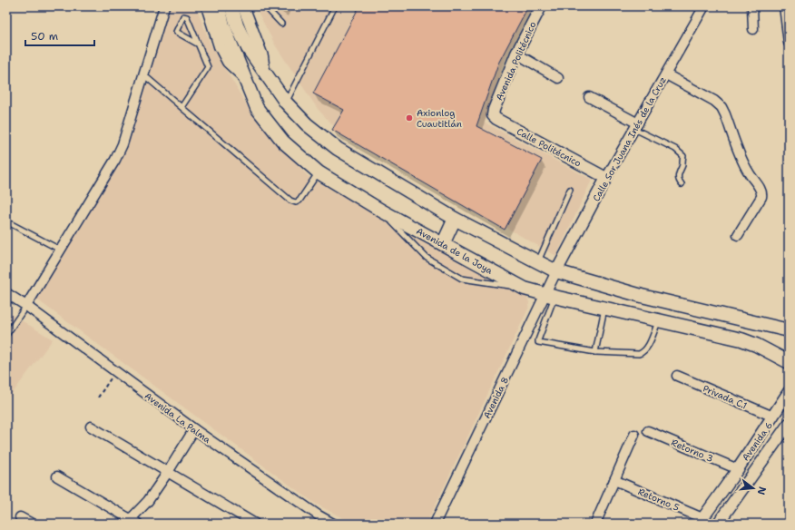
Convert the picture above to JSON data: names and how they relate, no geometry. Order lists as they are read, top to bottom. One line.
{"streets":{"main road":["Avenida de la Joya"],"street":["Avenida Politécnico","Calle Sor Juana Inés de la Cruz","Calle Politécnico","Privada C.1","Avenida 8","Avenida La Palma","Avenida 6","Retorno 3","Retorno 5"]},"crossings":[["Avenida Politécnico","Calle Politécnico"],["Calle Sor Juana Inés de la Cruz","Calle Politécnico"],["Calle Sor Juana Inés de la Cruz","Avenida 8"],["Avenida de la Joya","Avenida 8"],["Privada C.1","Avenida 6"],["Avenida 6","Retorno 3"],["Avenida 6","Retorno 5"]],"places":["Axionlog Cuautitlán"],"scale_bar":"50 m","north":"right"}
